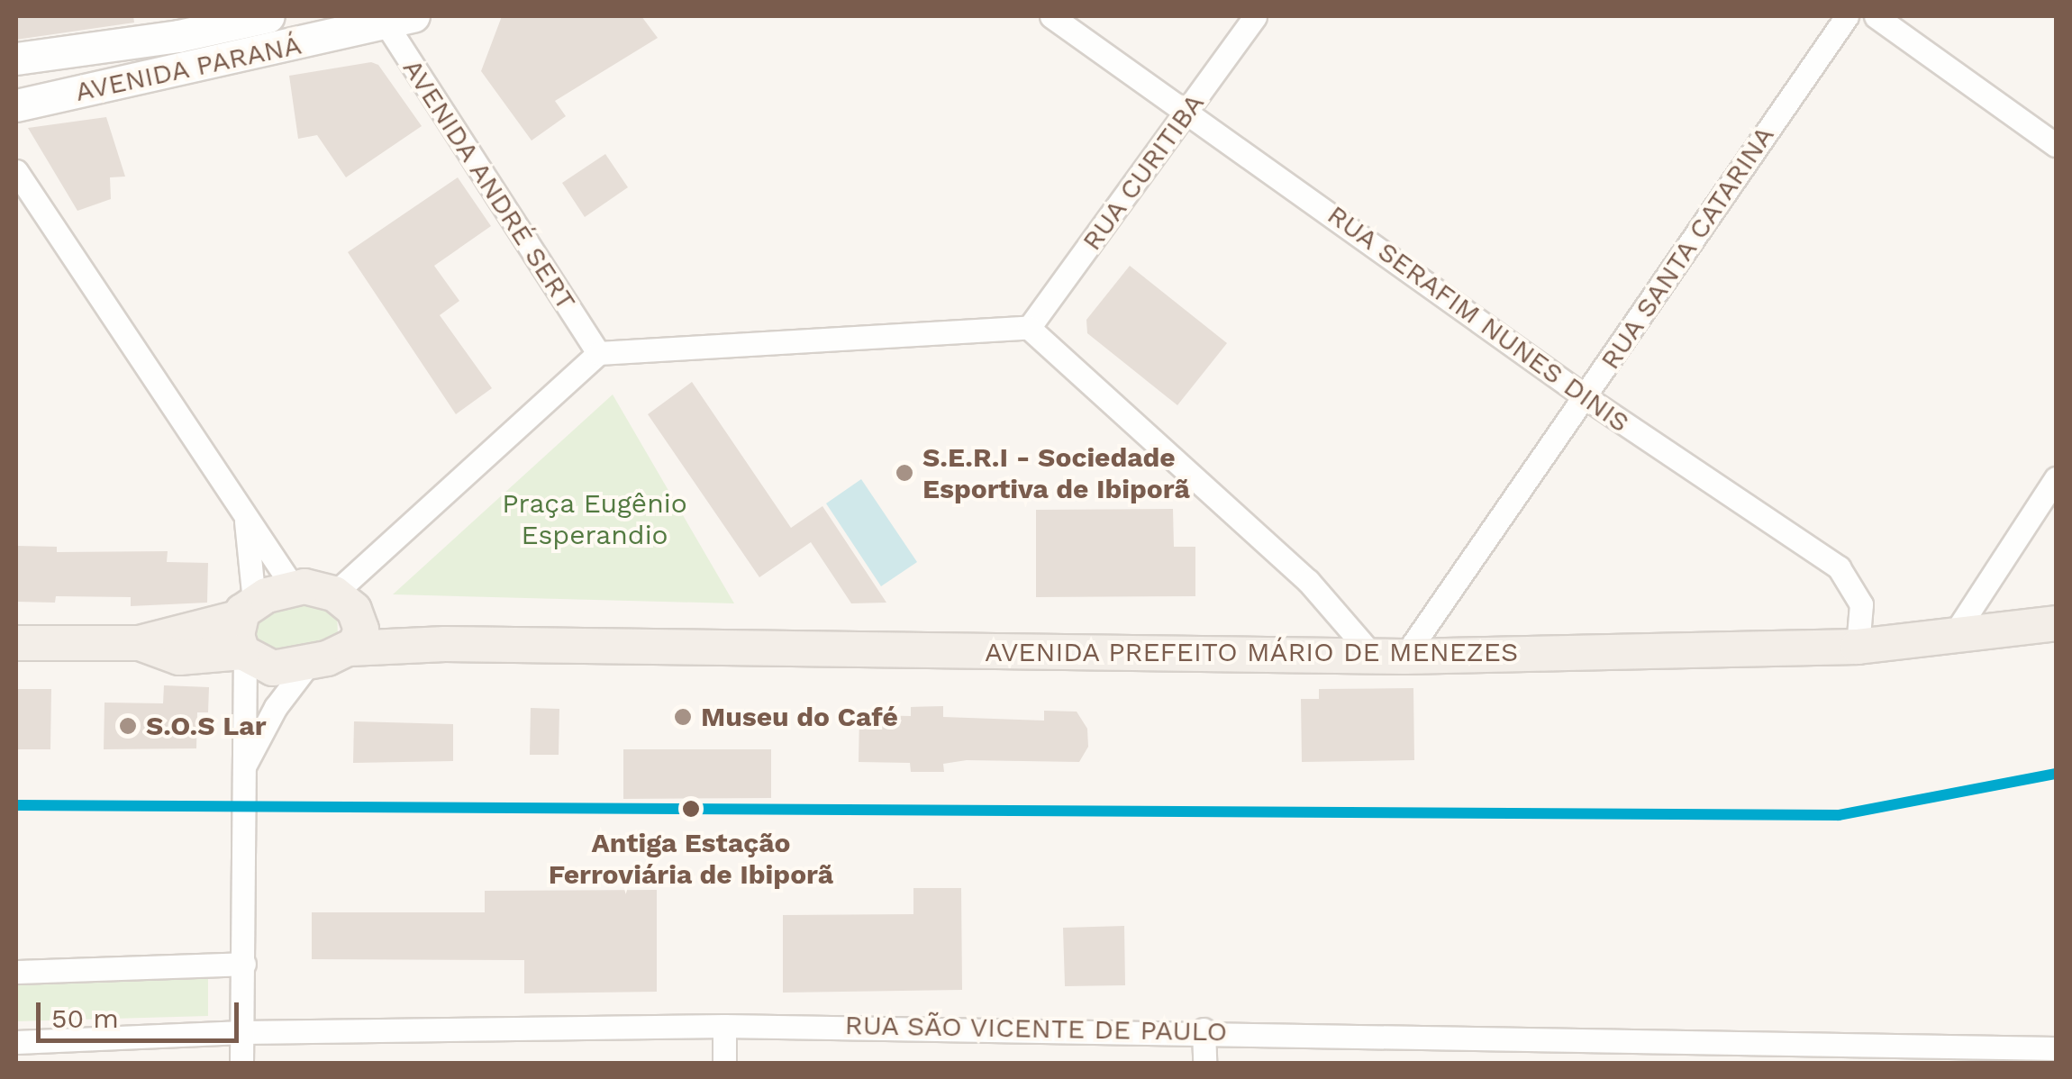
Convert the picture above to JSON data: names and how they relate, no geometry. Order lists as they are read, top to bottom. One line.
{"streets":{"main road":["AVENIDA PARANÁ","AVENIDA PREFEITO MÁRIO DE MENEZES"],"street":["RUA CURITIBA","AVENIDA ANDRÉ SERT","RUA SANTA CATARINA","RUA SERAFIM NUNES DINIS","RUA SÃO VICENTE DE PAULO"]},"crossings":[["AVENIDA PARANÁ","AVENIDA ANDRÉ SERT"],["RUA CURITIBA","RUA SERAFIM NUNES DINIS"],["RUA SANTA CATARINA","RUA SERAFIM NUNES DINIS"],["RUA SANTA CATARINA","AVENIDA PREFEITO MÁRIO DE MENEZES"],["RUA SERAFIM NUNES DINIS","AVENIDA PREFEITO MÁRIO DE MENEZES"]],"parks":["Praça Eugênio Esperandio"],"places":["S.E.R.I - Sociedade Esportiva de Ibiporã","Museu do Café","S.O.S Lar","Antiga Estação Ferroviária de Ibiporã"],"scale_bar":"50 m"}
